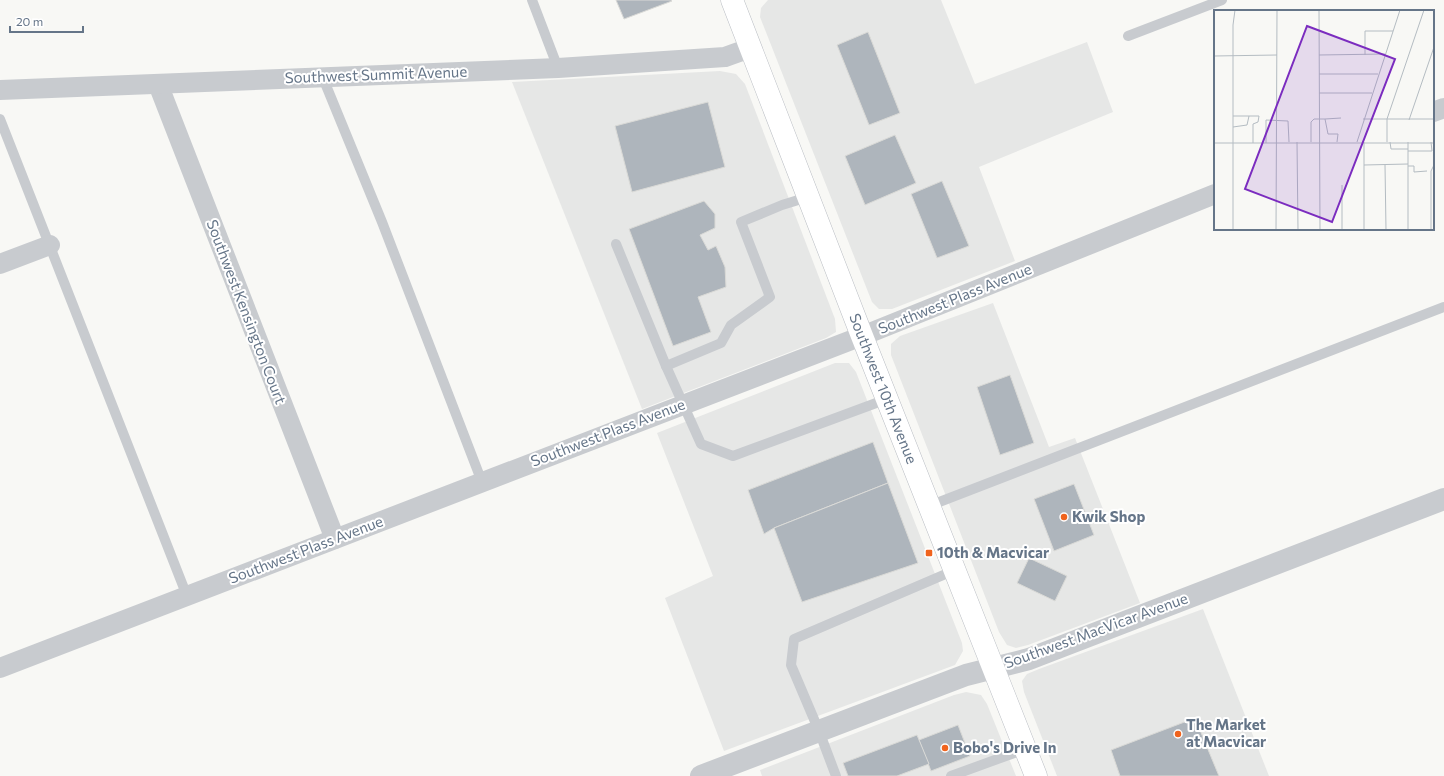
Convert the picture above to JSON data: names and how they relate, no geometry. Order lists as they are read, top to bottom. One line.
{"streets":{"main road":["Southwest 10th Avenue"],"street":["Southwest Summit Avenue","Southwest Plass Avenue","Southwest Kensington Court","Southwest MacVicar Avenue"]},"crossings":[["Southwest Summit Avenue","Southwest Kensington Court"],["Southwest Summit Avenue","Southwest 10th Avenue"],["Southwest Plass Avenue","Southwest Kensington Court"],["Southwest Plass Avenue","Southwest 10th Avenue"],["Southwest 10th Avenue","Southwest MacVicar Avenue"]],"places":{"other":["Kwik Shop","The Market at Macvicar","Bobo's Drive In"],"transit":["10th & Macvicar"]},"scale_bar":"20 m"}
